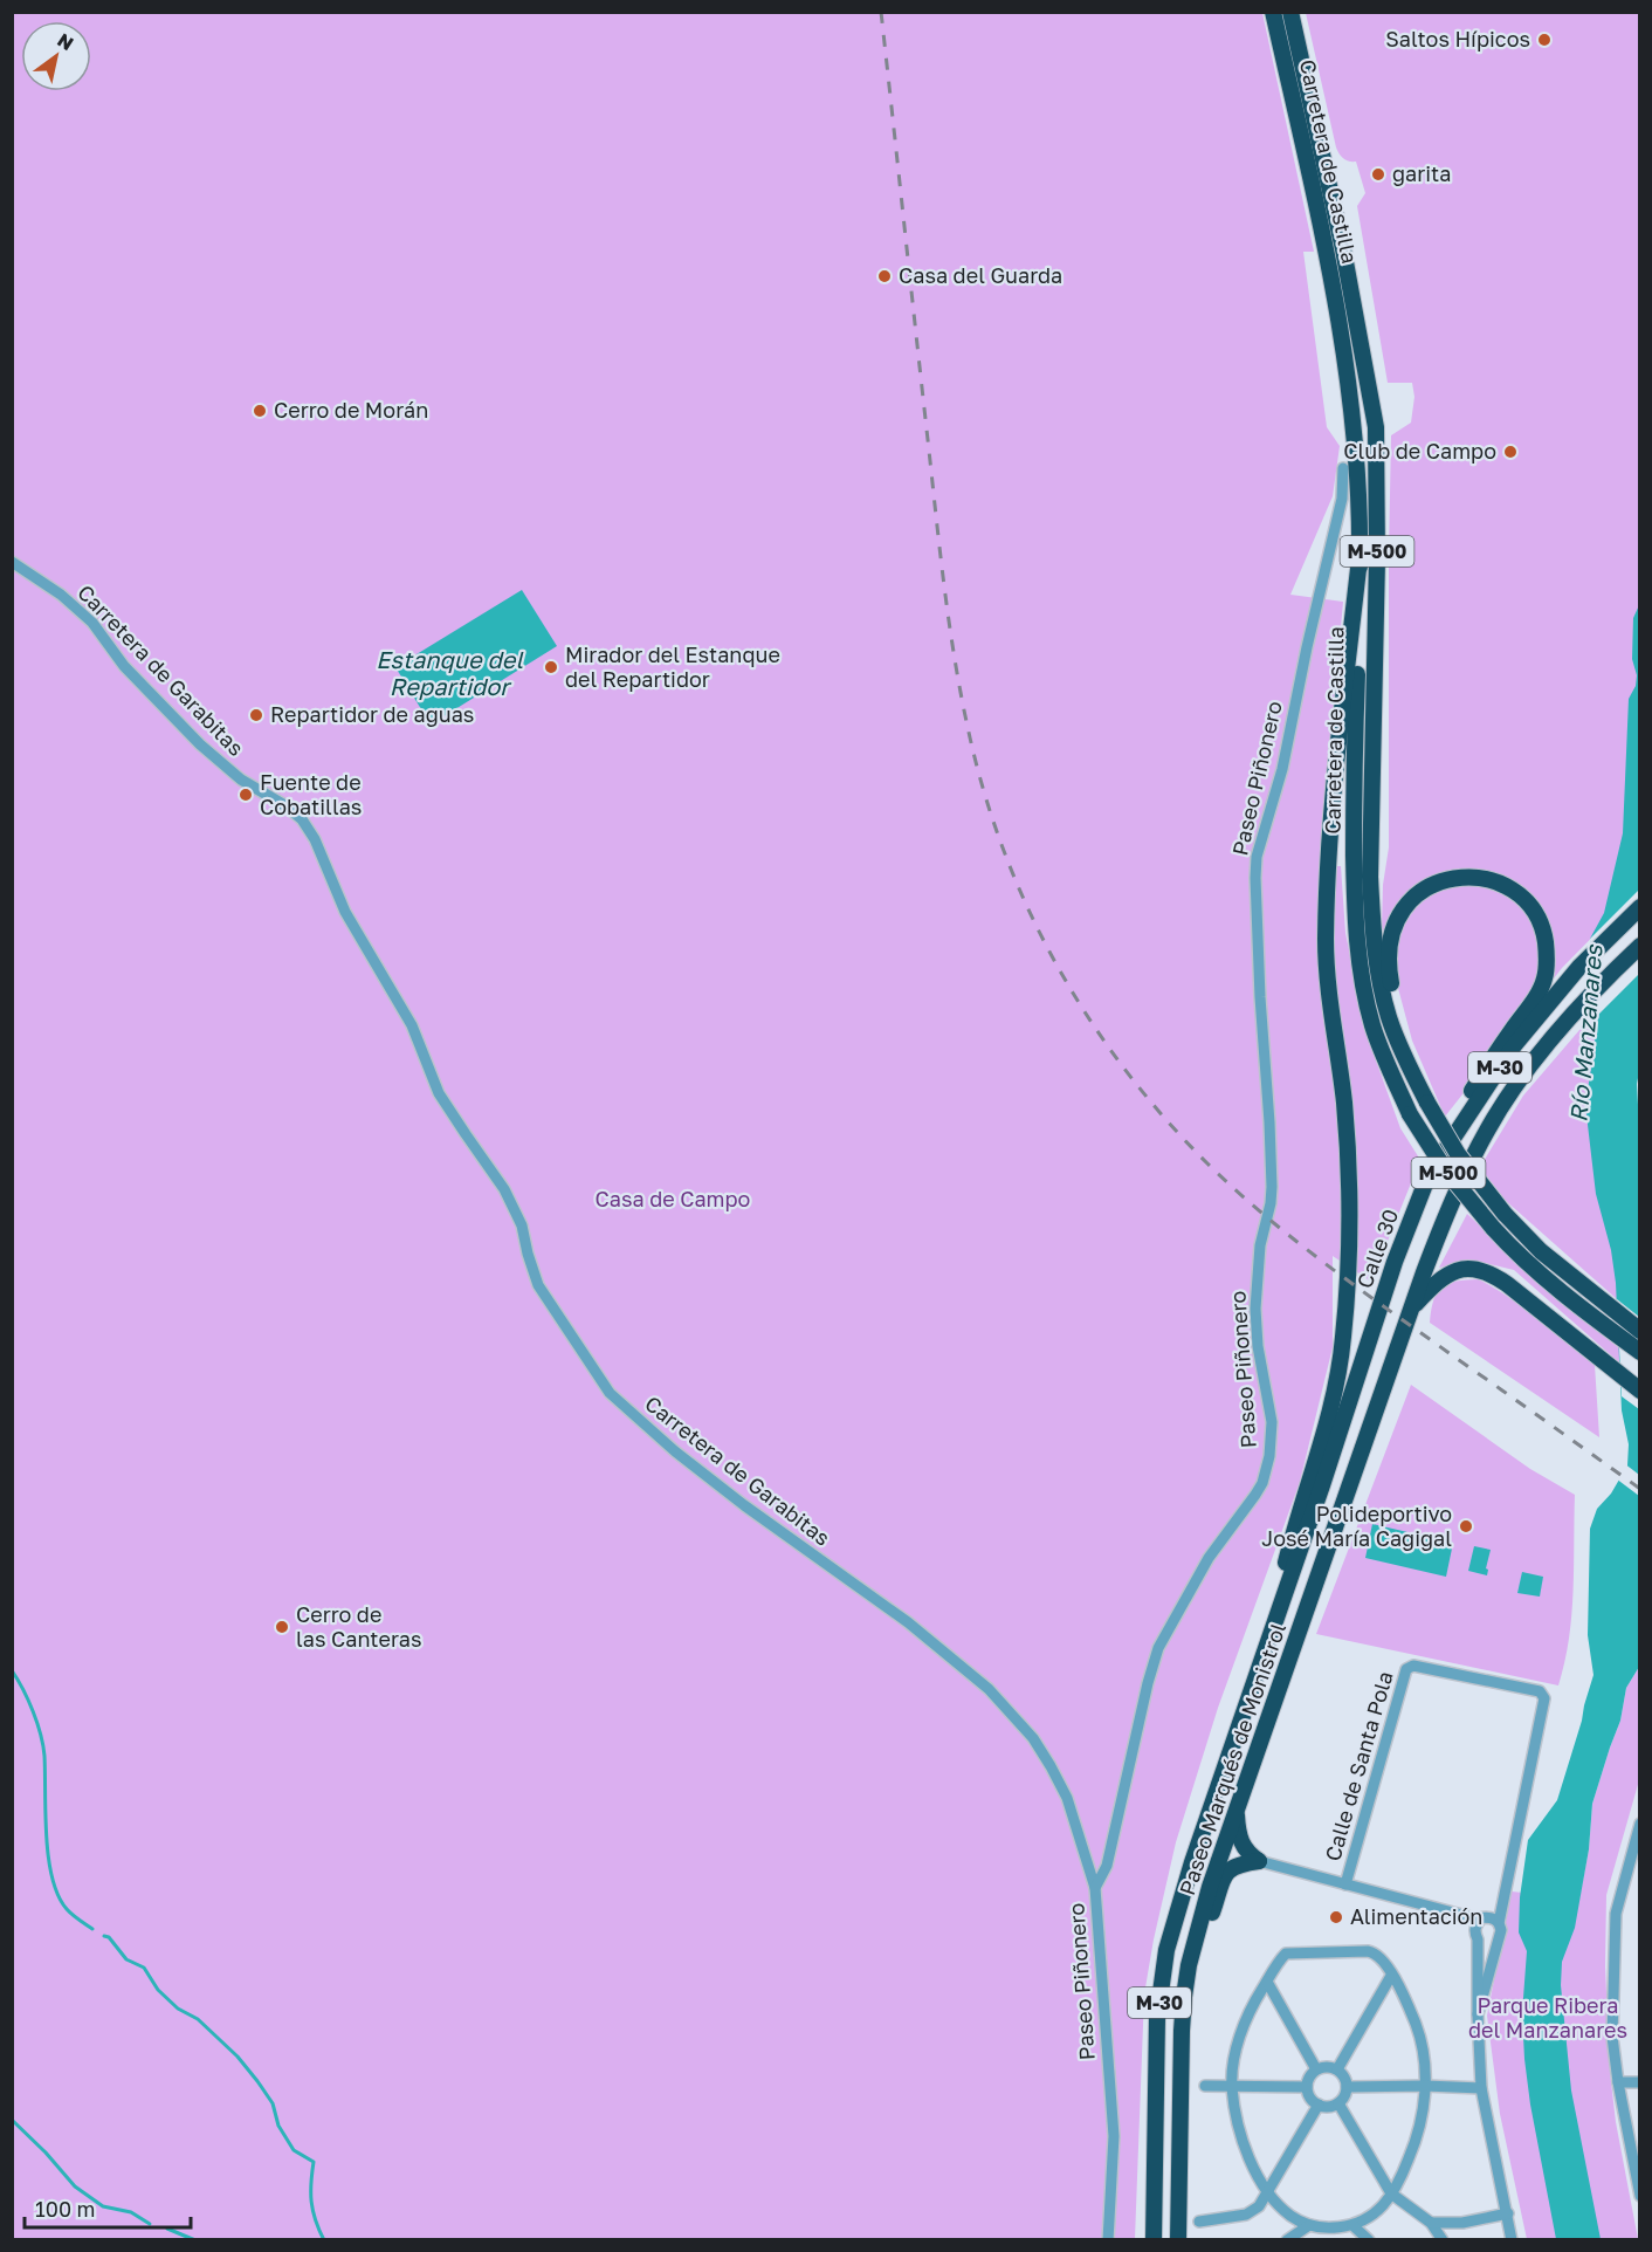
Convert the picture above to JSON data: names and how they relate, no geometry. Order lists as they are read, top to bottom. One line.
{"streets":{"highway":["Carretera de Castilla","M-500","M-30","Calle 30","Paseo Marqués de Monistrol"],"street":["Carretera de Garabitas","Paseo Piñonero","Calle de Santa Pola"]},"crossings":[["Carretera de Garabitas","Paseo Piñonero"],["M-30","Paseo Marqués de Monistrol"],["Calle 30","Paseo Marqués de Monistrol"]],"water":["Estanque del Repartidor","Río Manzanares"],"parks":["Casa de Campo","Parque Ribera del Manzanares"],"places":["Saltos Hípicos","garita","Casa del Guarda","Cerro de Morán","Club de Campo","Mirador del Estanque del Repartidor","Repartidor de aguas","Fuente de Cobatillas","Polideportivo José María Cagigal","Cerro de las Canteras","Alimentación"],"scale_bar":"100 m","north":"top right"}
